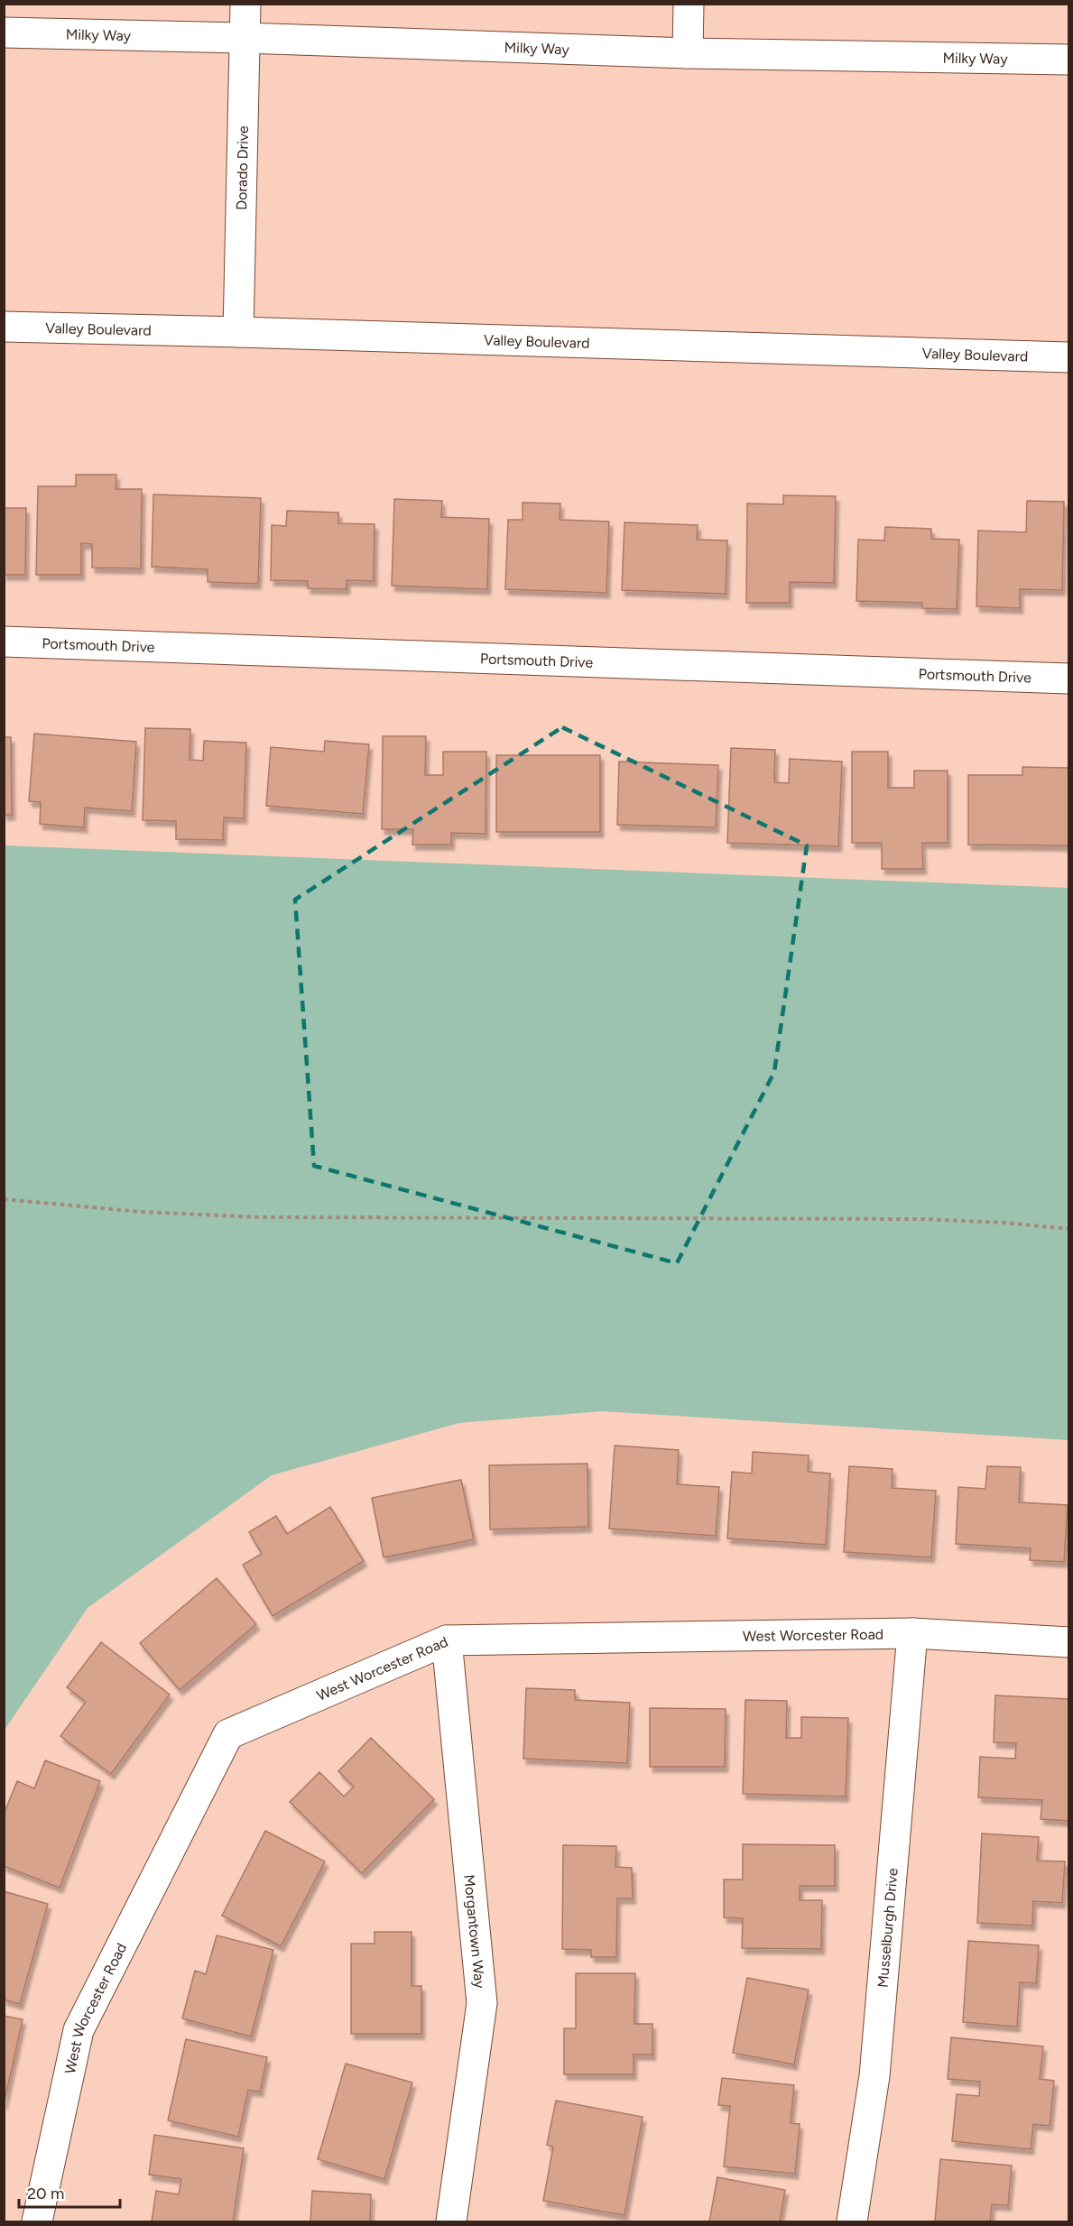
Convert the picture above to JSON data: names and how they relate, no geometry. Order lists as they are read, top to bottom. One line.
{"streets":{"street":["Milky Way","Dorado Drive","Valley Boulevard","Portsmouth Drive","West Worcester Road","Musselburgh Drive","Morgantown Way"]},"crossings":[["Milky Way","Dorado Drive"],["Dorado Drive","Valley Boulevard"],["West Worcester Road","Musselburgh Drive"],["West Worcester Road","Morgantown Way"]],"scale_bar":"20 m"}
